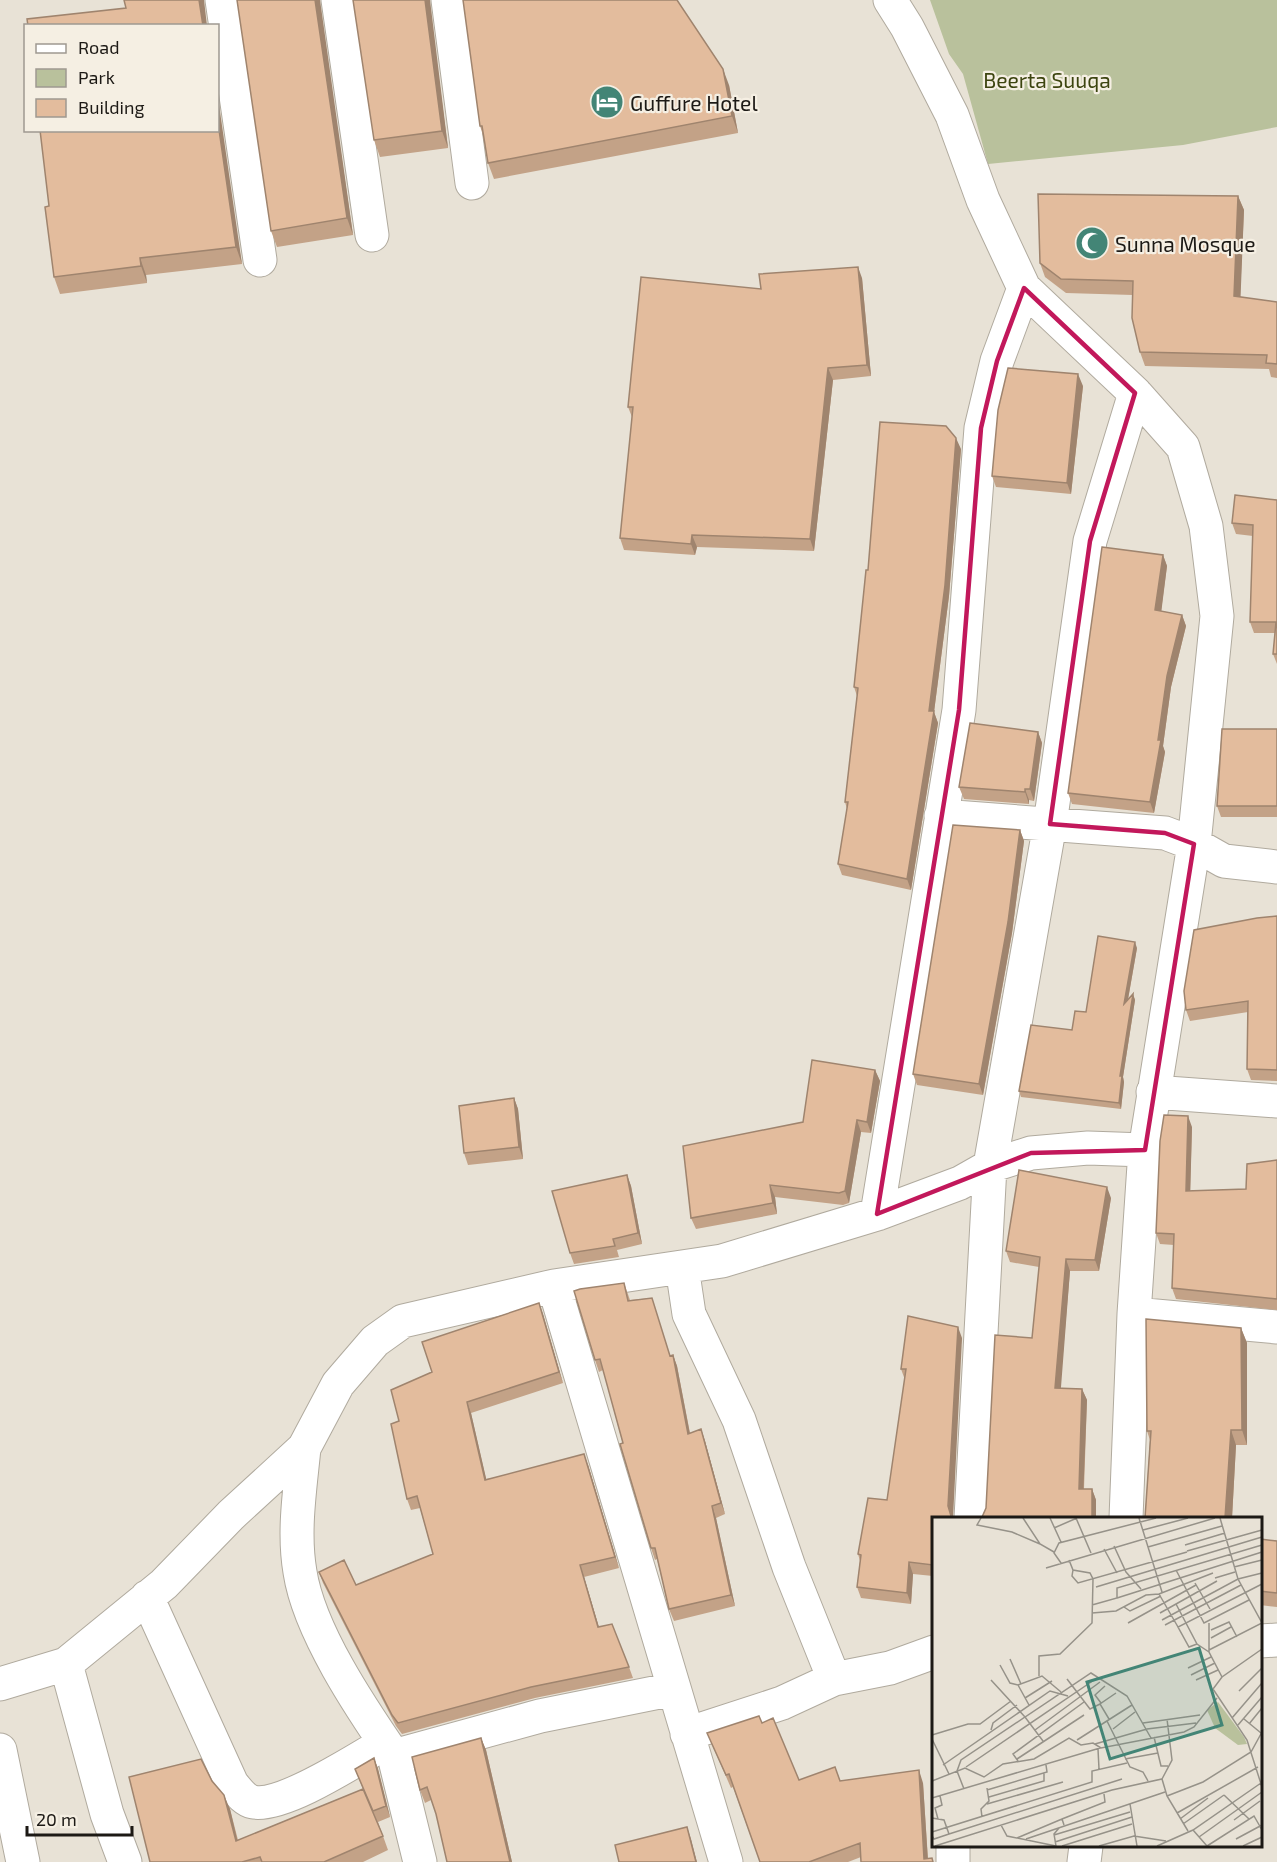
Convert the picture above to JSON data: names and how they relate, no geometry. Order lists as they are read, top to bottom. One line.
{"parks":["Beerta Suuqa"],"places":{"hotel":["Guffure Hotel"],"mosque":["Sunna Mosque"]},"legend":["Road","Park","Building"],"scale_bar":"20 m"}
